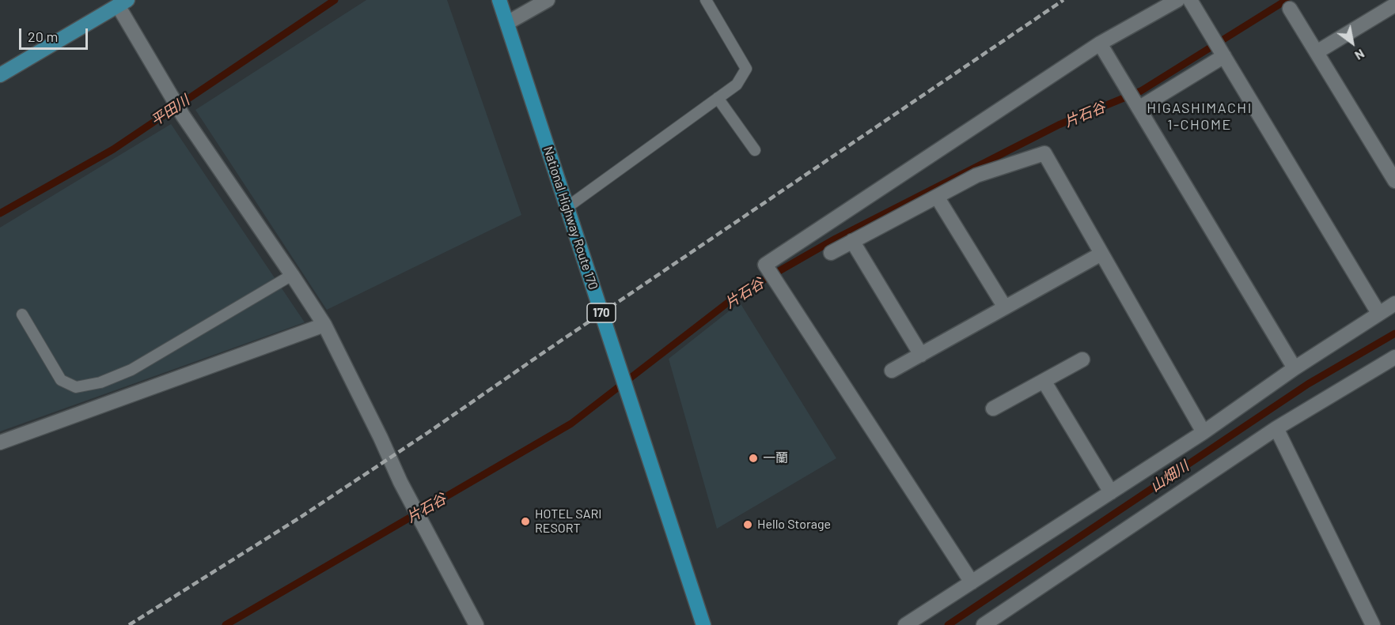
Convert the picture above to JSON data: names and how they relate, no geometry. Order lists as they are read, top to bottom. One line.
{"streets":{"highway":["National Highway Route 170","170"]},"districts":["HIGASHIMACHI 1-CHOME"],"water":["平田川","片石谷","山畑川"],"places":["一蘭","HOTEL SARI RESORT","Hello Storage"],"scale_bar":"20 m","north":"bottom right"}
